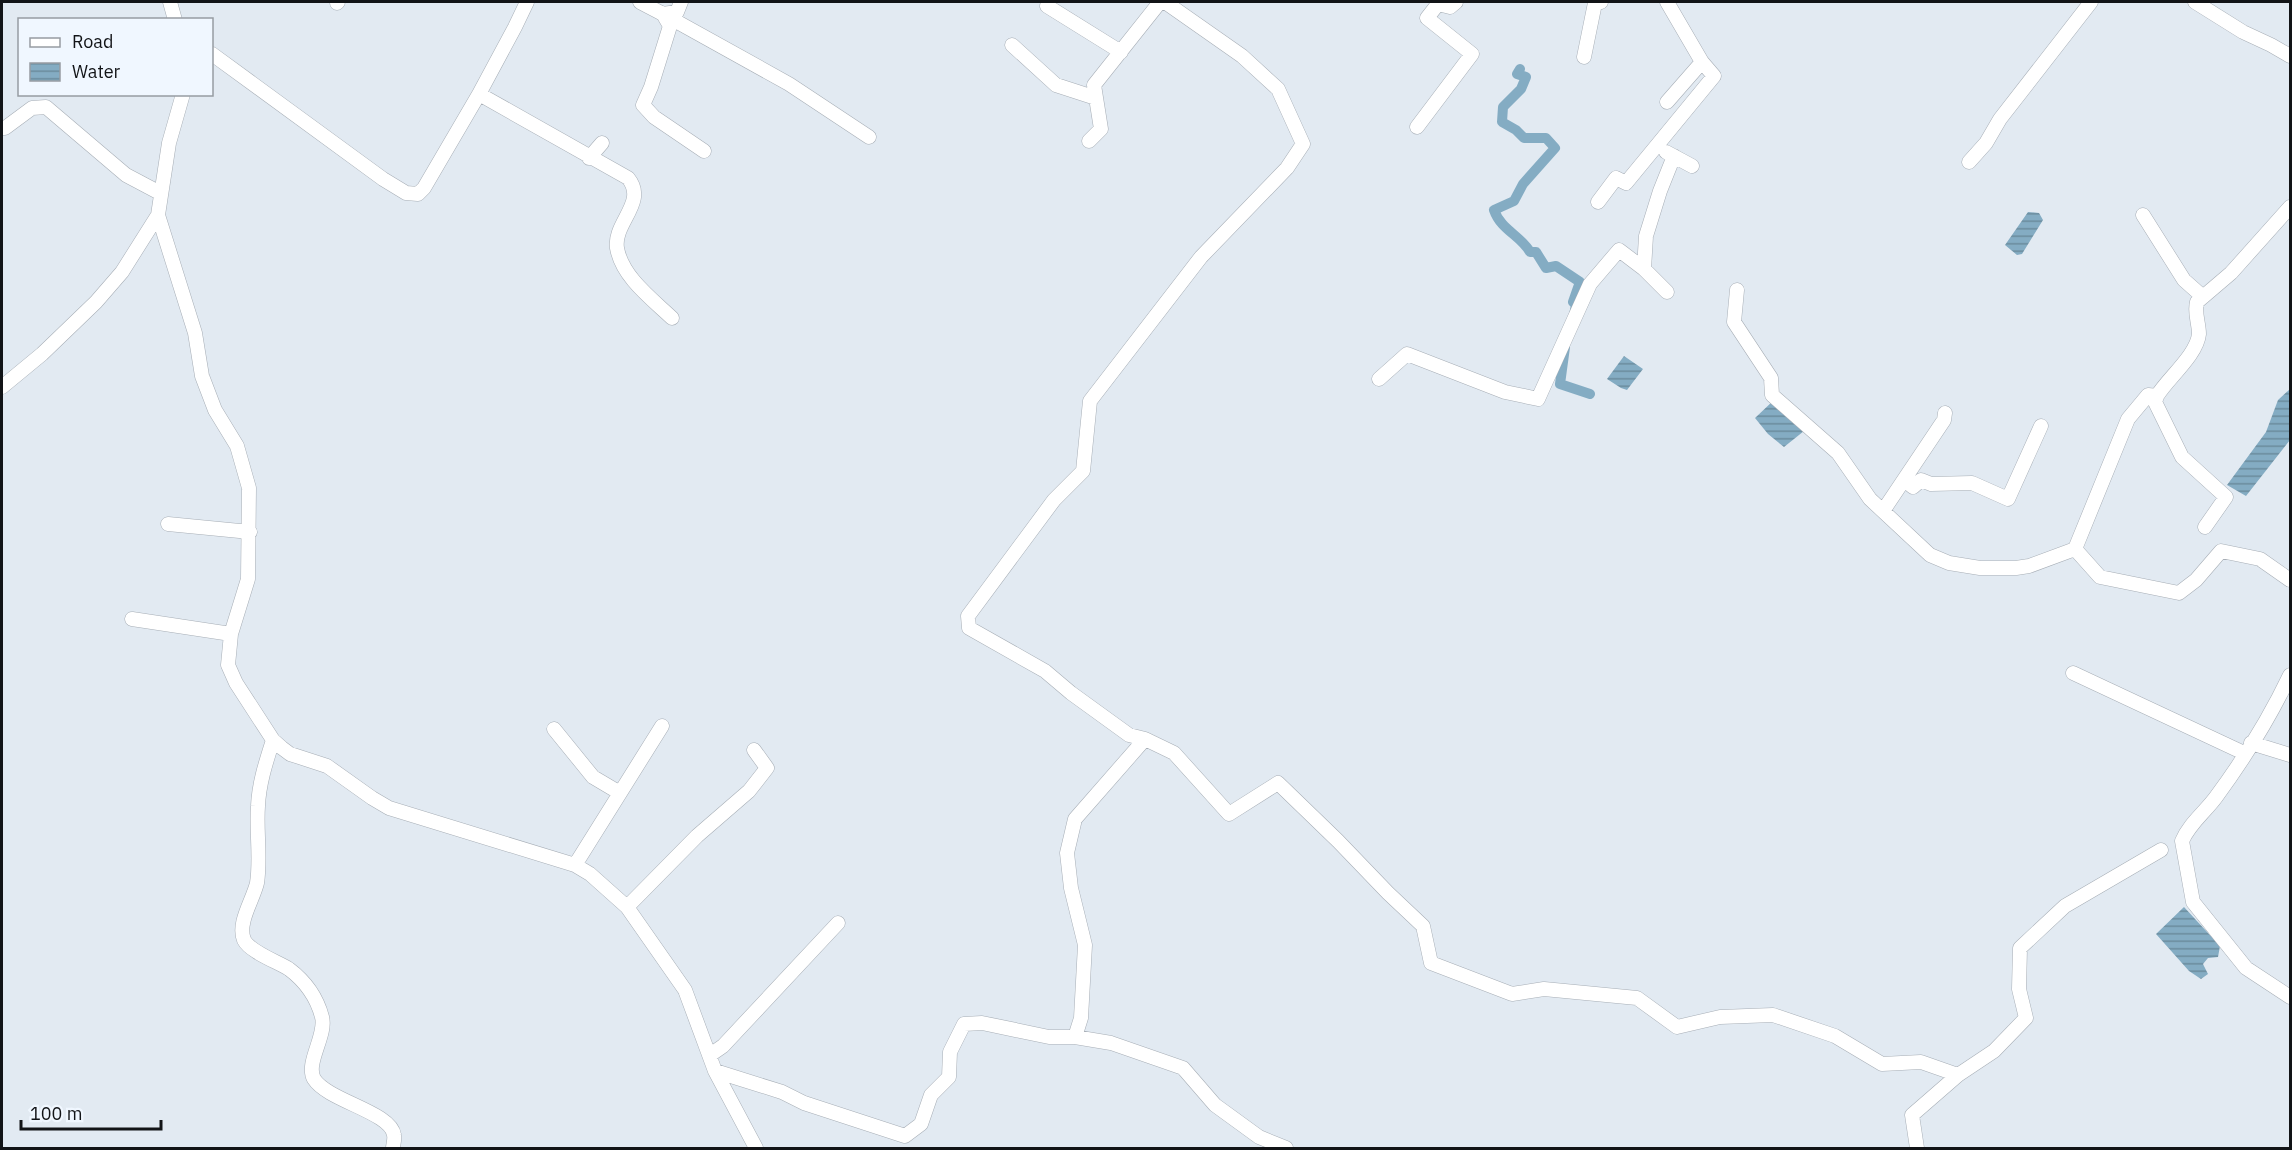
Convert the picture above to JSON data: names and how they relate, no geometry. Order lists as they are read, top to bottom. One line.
{"legend":["Road","Water"],"scale_bar":"100 m"}
